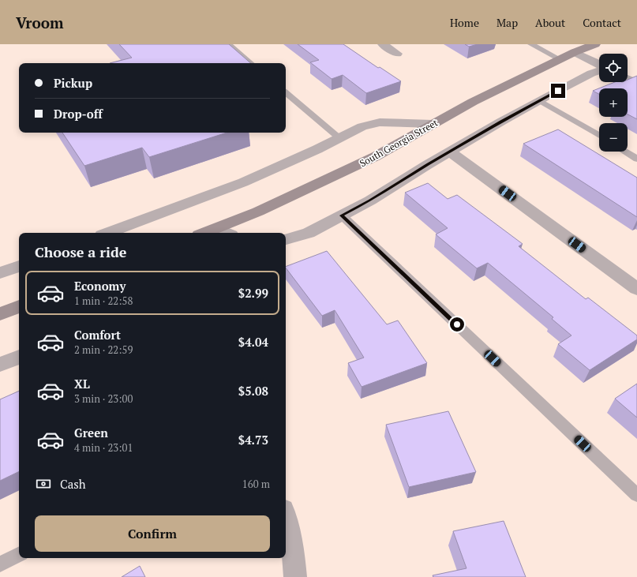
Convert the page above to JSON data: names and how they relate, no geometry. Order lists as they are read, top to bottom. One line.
{"streets":{"main road":["South Georgia Street"]},"page":{"header":"Vroom","nav":["Home","Map","About","Contact"],"map_buttons":["+","−"],"banner":["Pickup","Drop-off"],"heading":"Choose a ride","list":[{"name":"Economy","note":"1 min · 22:58","value":"$2.99"},{"name":"Comfort","note":"2 min · 22:59","value":"$4.04"},{"name":"XL","note":"3 min · 23:00","value":"$5.08"},{"name":"Green","note":"4 min · 23:01","value":"$4.73"}],"pay":["Cash","160 m"],"buttons":"Confirm"}}
